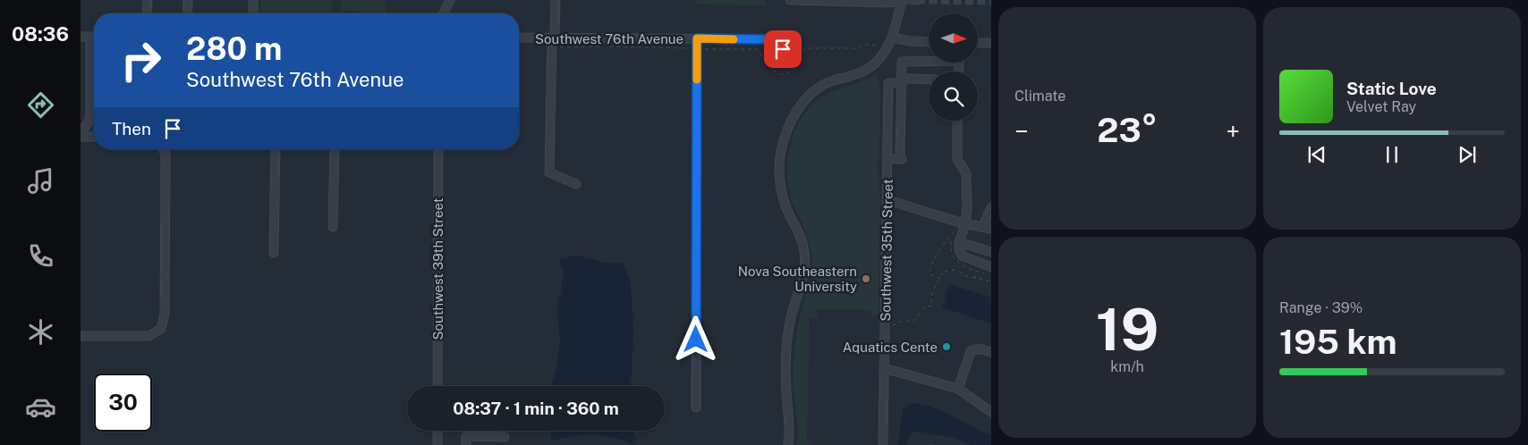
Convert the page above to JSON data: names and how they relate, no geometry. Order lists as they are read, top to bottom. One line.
{"streets":{"street":["Southwest 76th Avenue","Southwest 35th Street","Southwest 39th Street"]},"places":["Nova Southeastern University","Aquatics Cente"],"north":"right","page":{"tabs":"08:36","tile":["Climate",["19","km/h"],["Range · 39%","195 km"]],"turn":["280 m","Southwest 76th Avenue"],"song":["Static Love","Velvet Ray"],"then":"Then","heat":["−","23°","+"],"limit":"30","trip":"08:37 · 1 min · 360 m"}}
